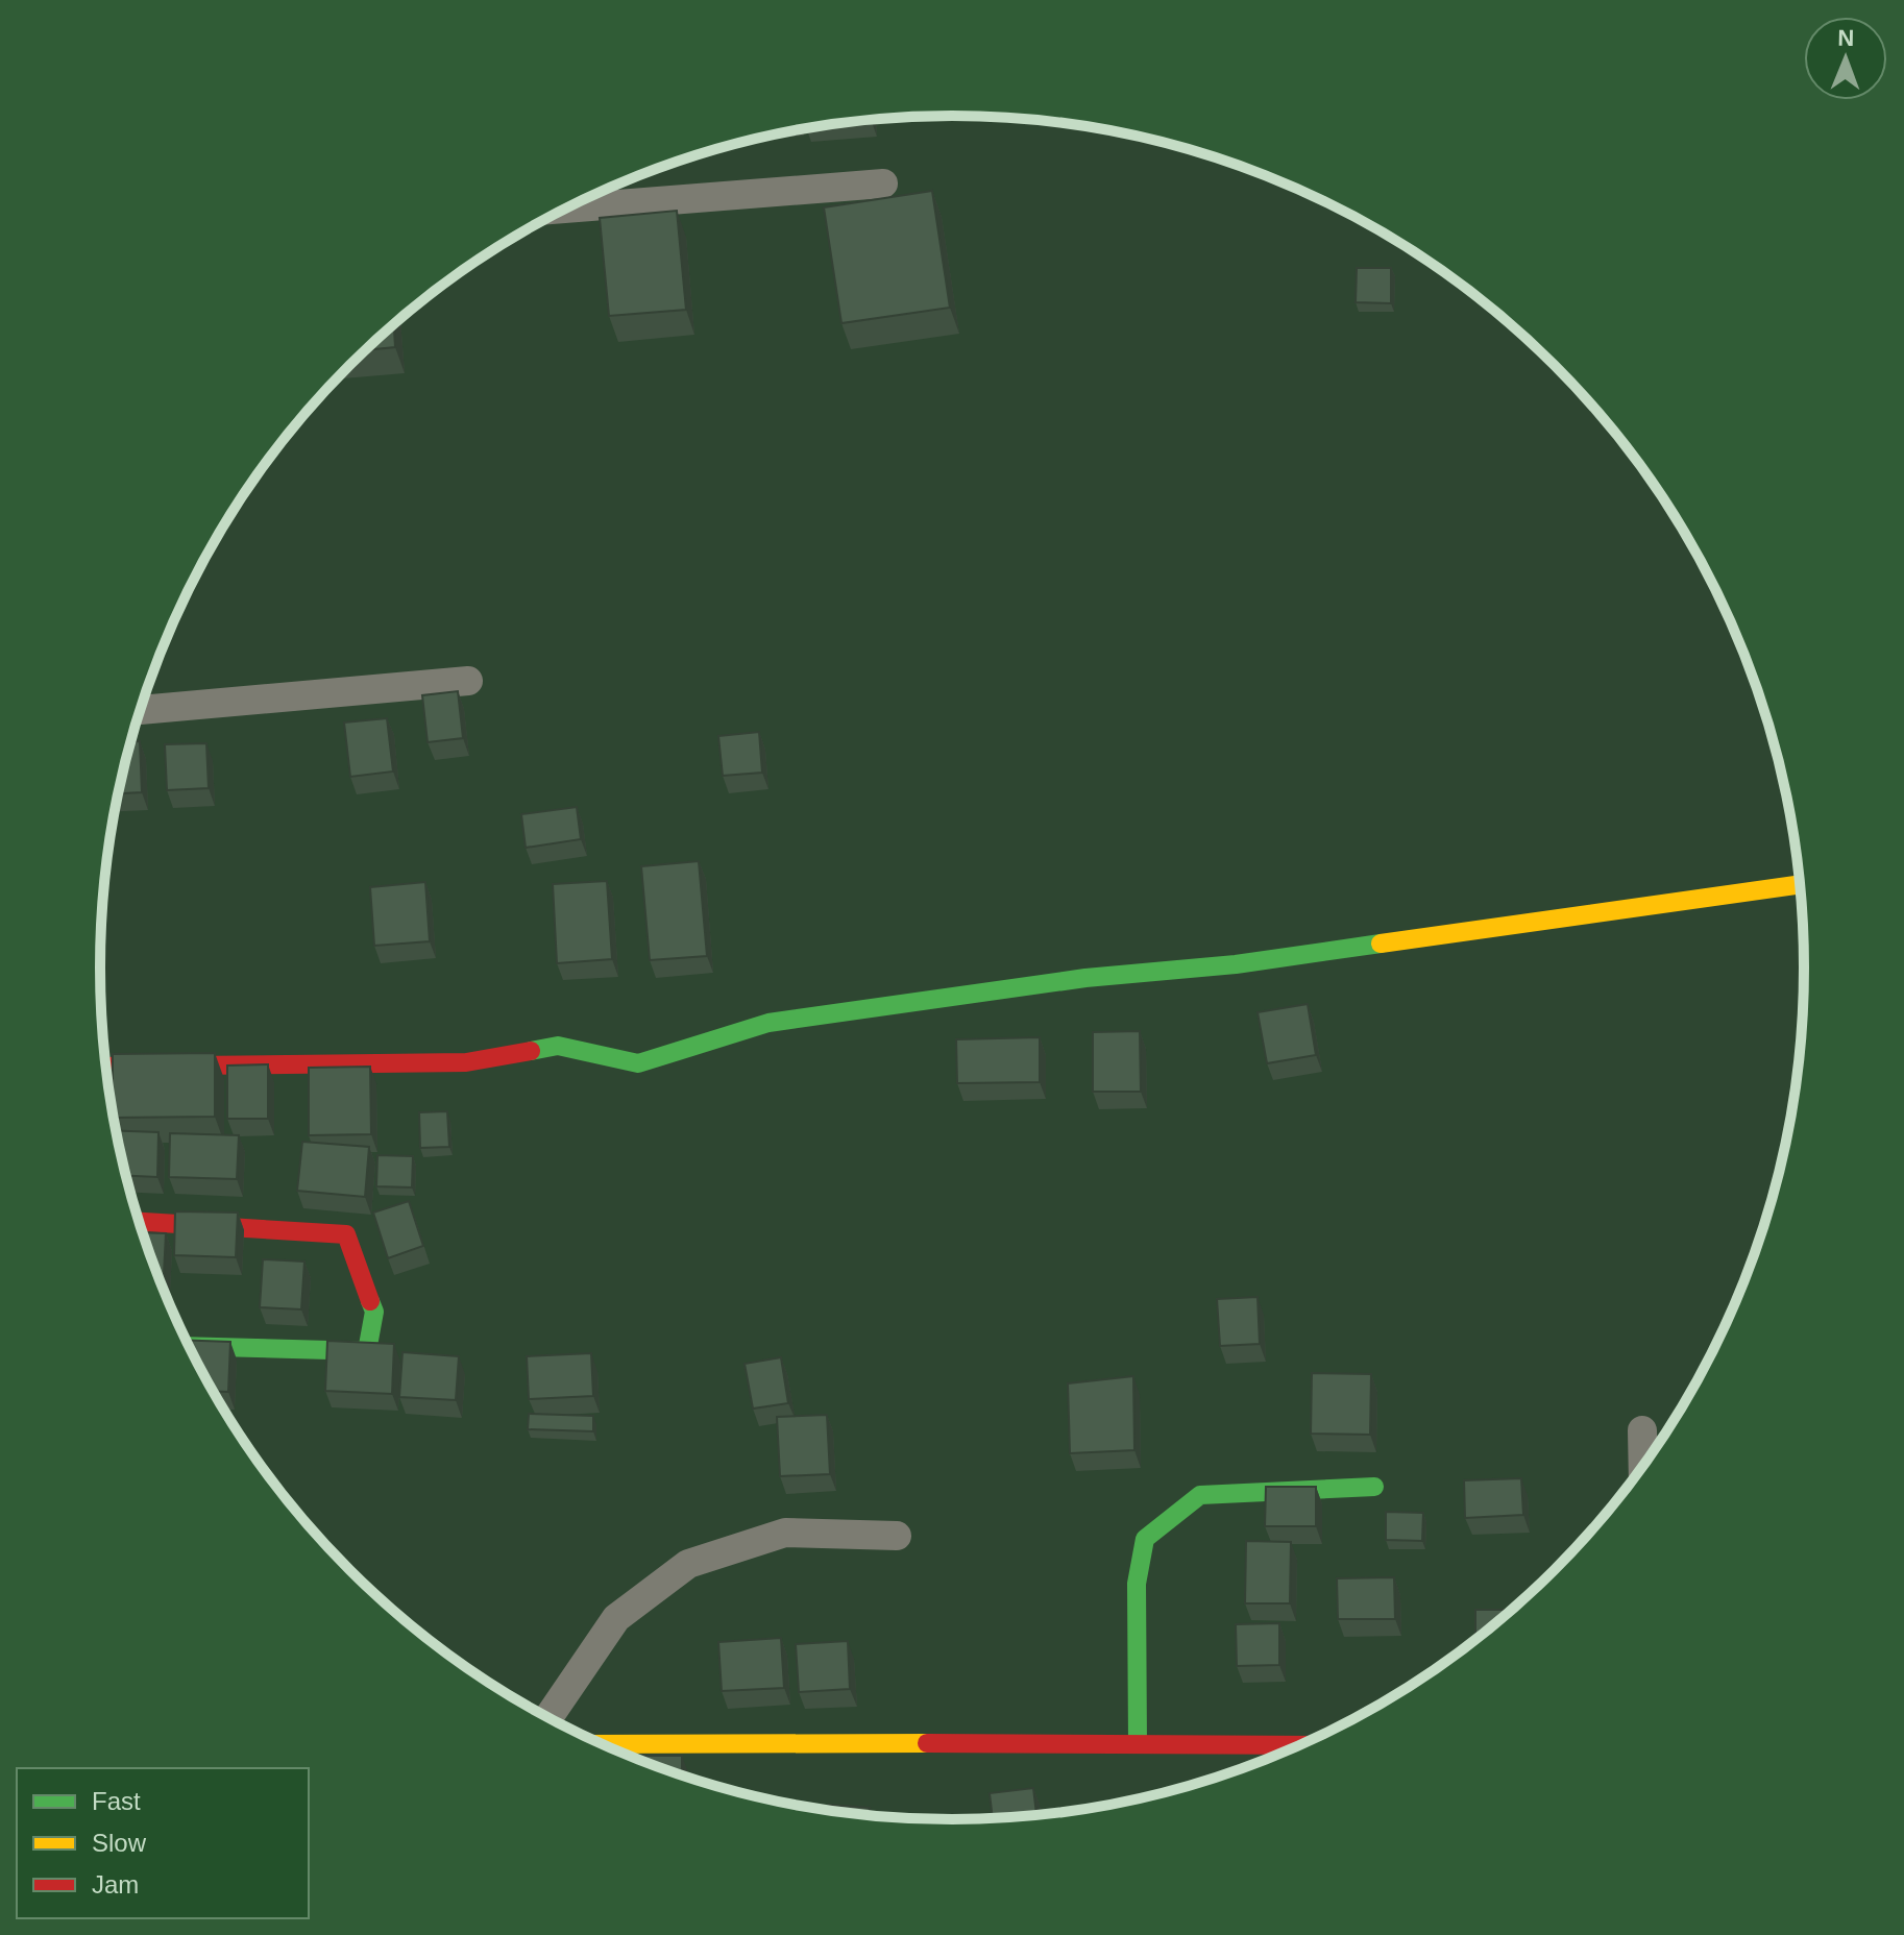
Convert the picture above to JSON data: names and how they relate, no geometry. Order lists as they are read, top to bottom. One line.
{"legend":["Fast","Slow","Jam"],"north":"top"}
